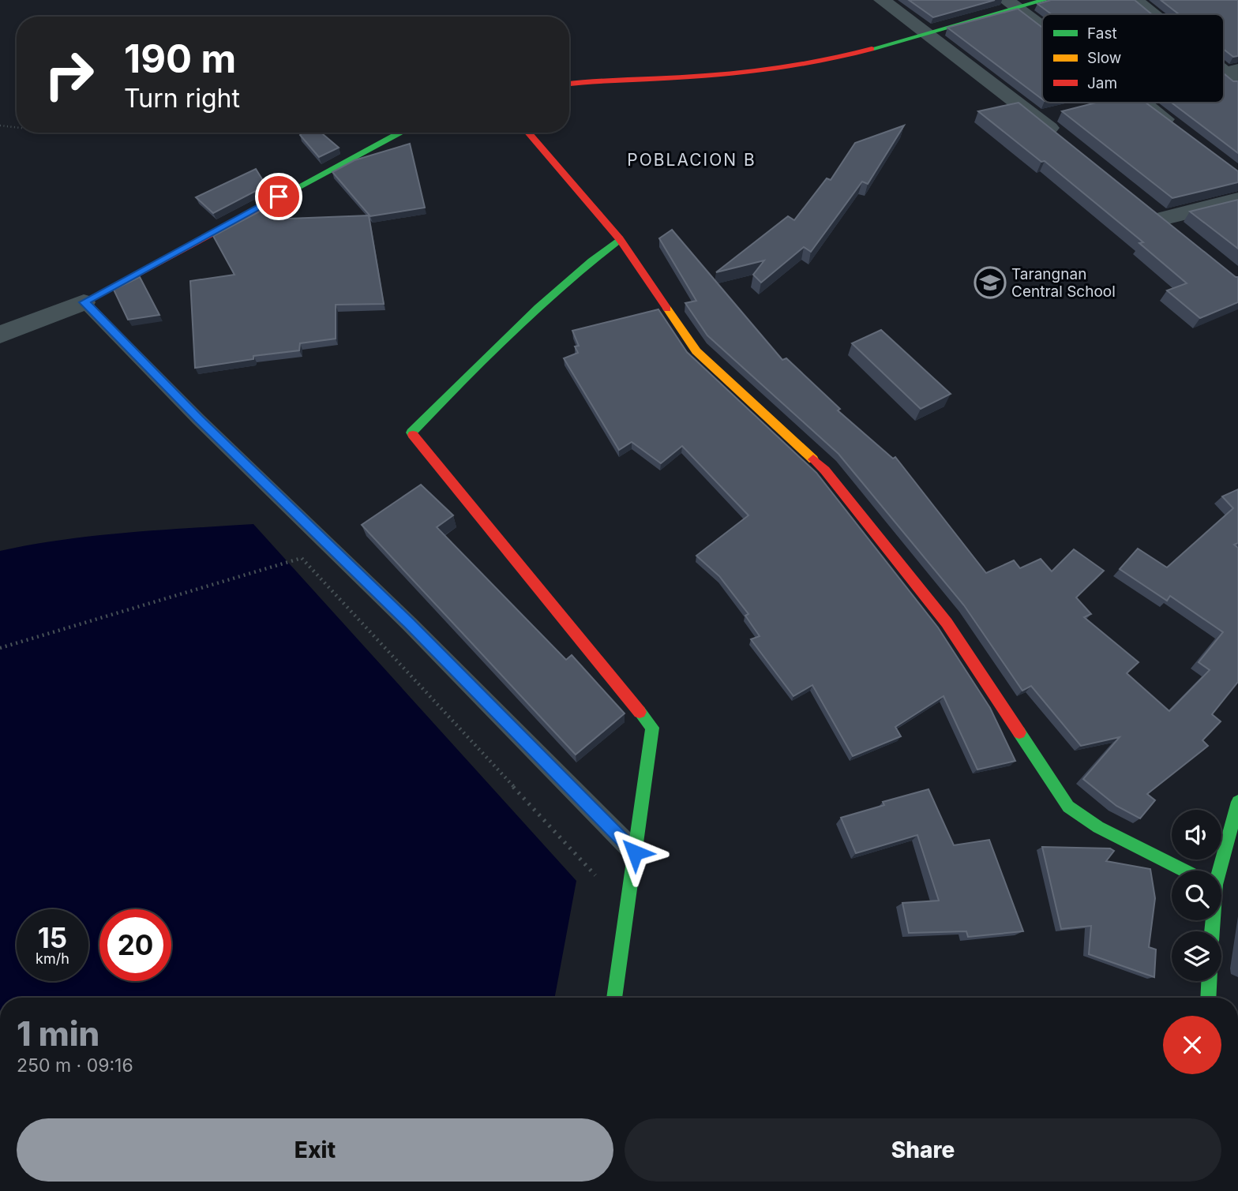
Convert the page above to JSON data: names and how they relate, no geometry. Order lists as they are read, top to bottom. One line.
{"districts":["POBLACION B"],"places":{"school or university":["Tarangnan Central School"]},"legend":["Fast","Slow","Jam"],"page":{"turn":["190 m","Turn right"],"speed":"15 km/h","limit":"20","heading":["1 min","250 m · 09:16"],"buttons":["Exit","Share"]}}
